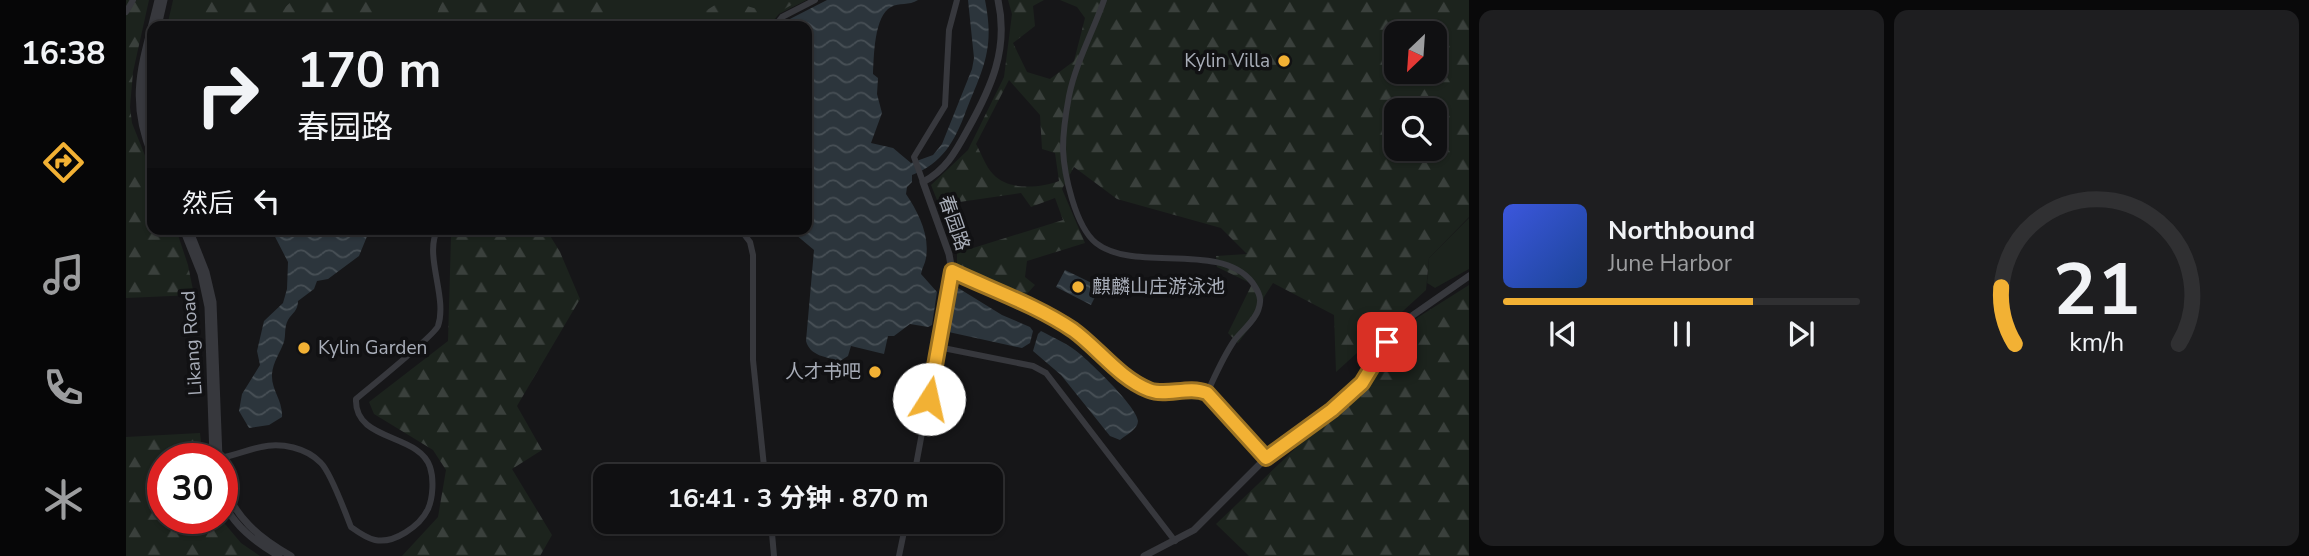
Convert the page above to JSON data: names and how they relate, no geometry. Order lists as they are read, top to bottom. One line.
{"streets":{"street":["春园路","Likang Road"]},"places":["Kylin Villa","麒麟山庄游泳池","Kylin Garden","人才书吧"],"north":"bottom left","page":{"tabs":"16:38","turn":["170 m","春园路"],"then":"然后","song":["Northbound","June Harbor"],"limit":"30","trip":"16:41 · 3 分钟 · 870 m","gauge":["21","km/h"]}}
